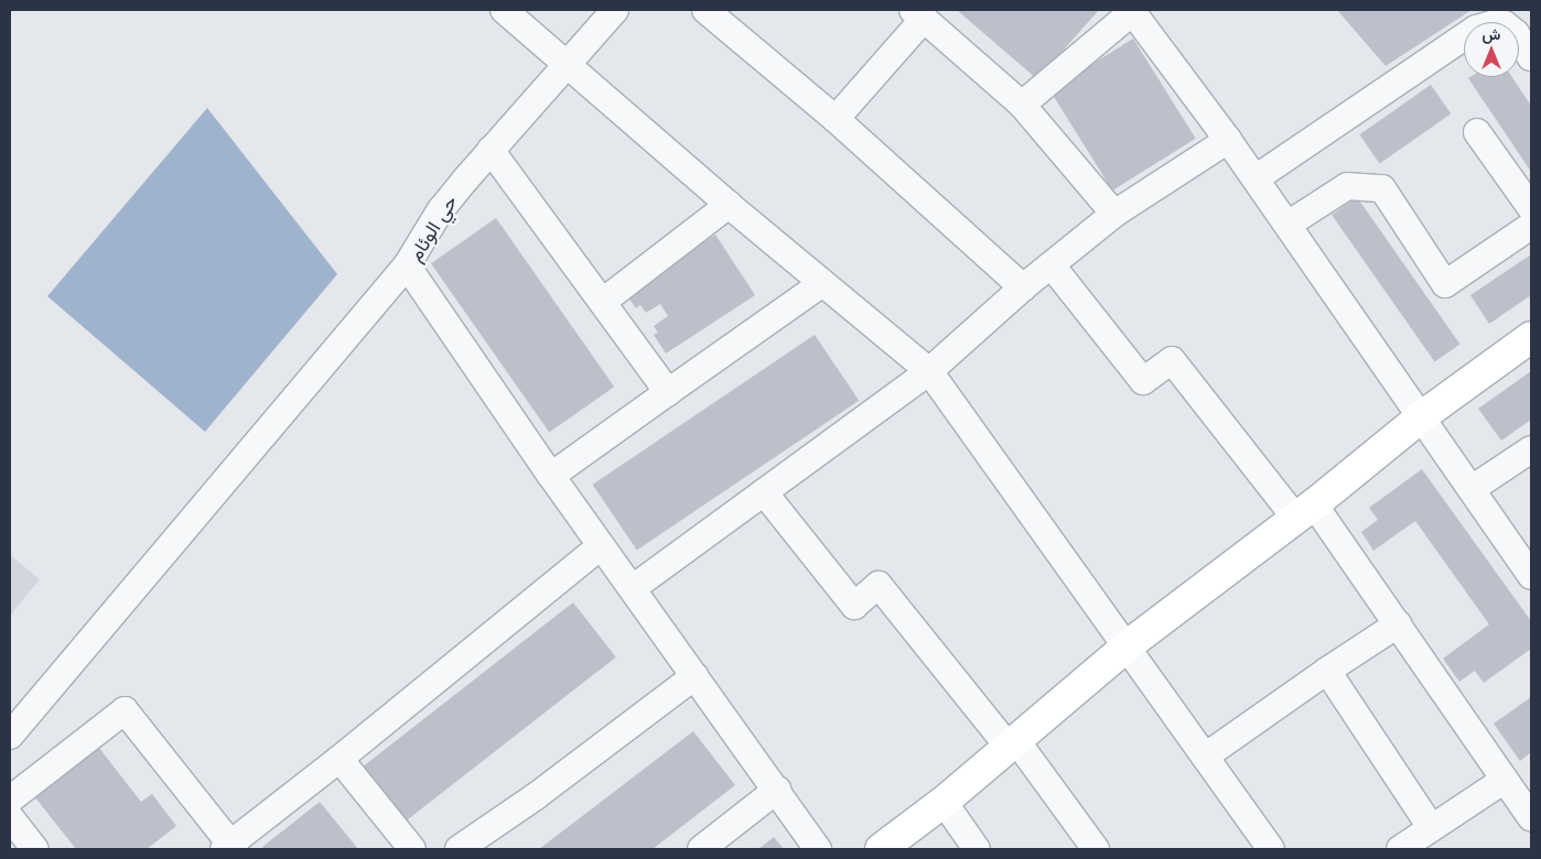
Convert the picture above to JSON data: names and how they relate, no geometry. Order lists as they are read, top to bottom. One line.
{"streets":{"street":["حي الوئام"]},"north":"top"}
